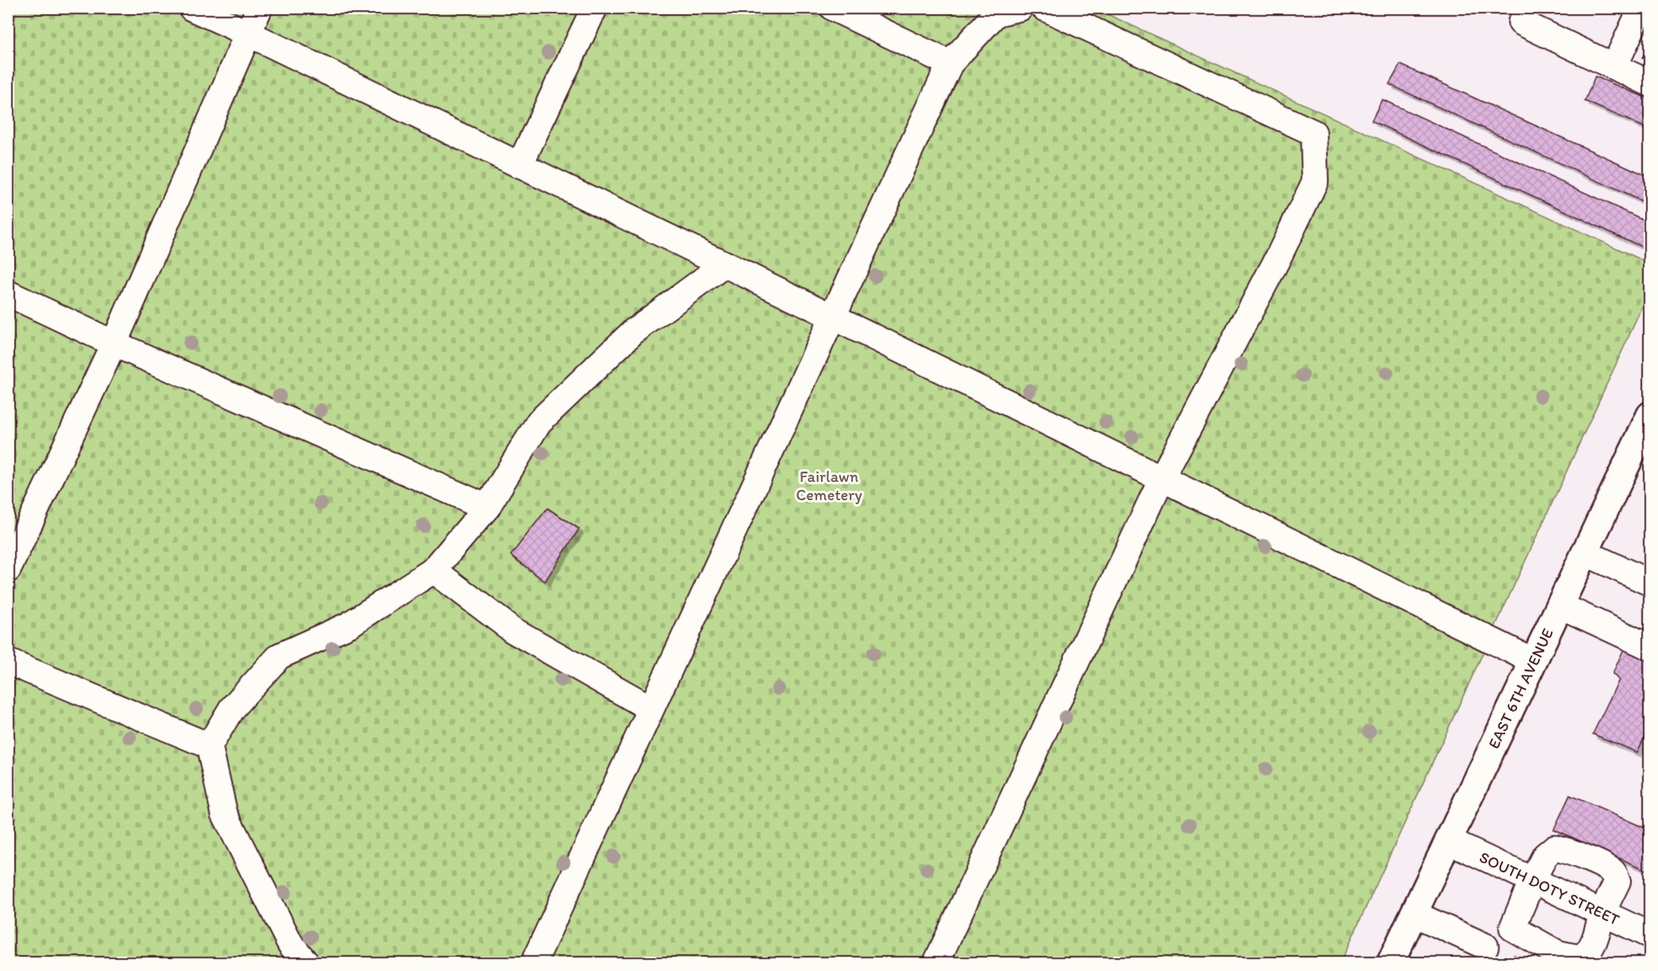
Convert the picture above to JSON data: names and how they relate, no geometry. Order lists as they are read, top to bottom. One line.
{"streets":{"main road":["EAST 6TH AVENUE"],"street":["SOUTH DOTY STREET"]},"crossings":[["EAST 6TH AVENUE","SOUTH DOTY STREET"]],"parks":["Fairlawn Cemetery"]}
